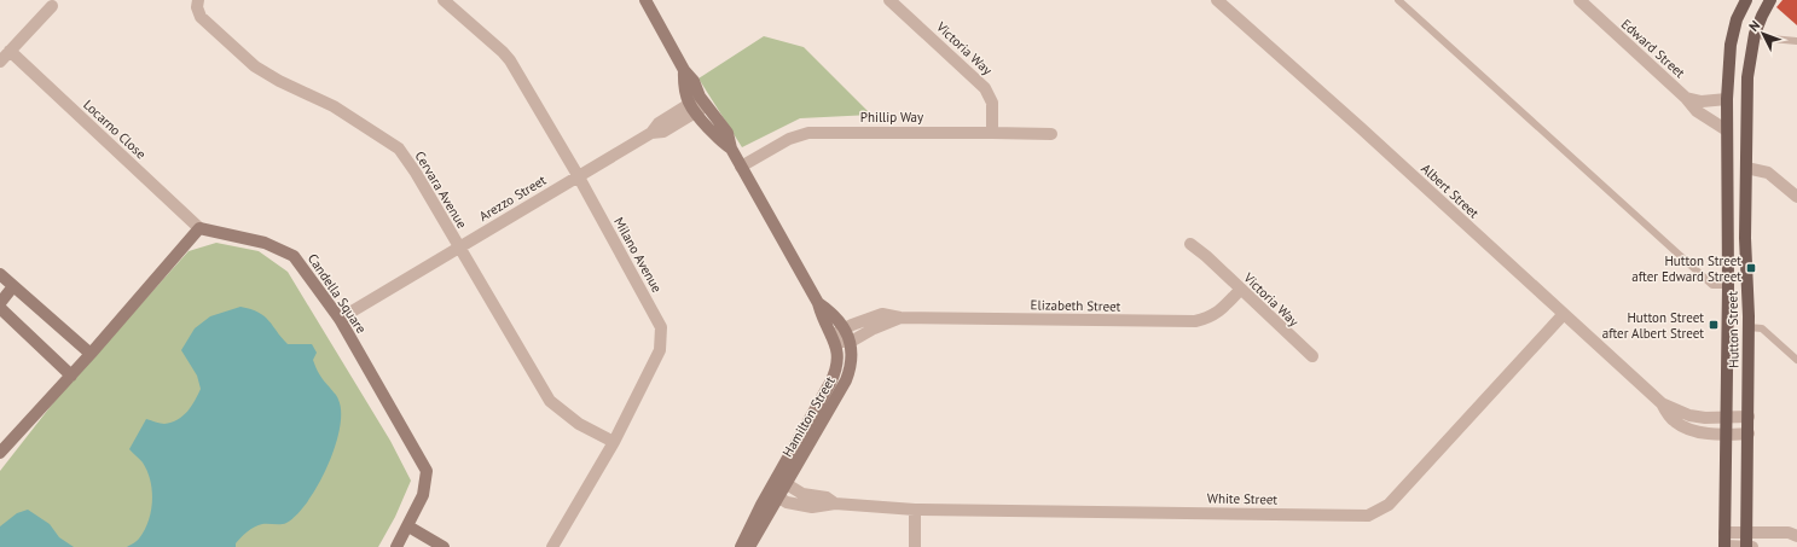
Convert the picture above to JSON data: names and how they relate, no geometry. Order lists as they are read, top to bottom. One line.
{"streets":{"main road":["Hutton Street"],"street":["Victoria Way","Edward Street","Phillip Way","Locarno Close","Cervara Avenue","Albert Street","Arezzo Street","Milano Avenue","Candella Square","Elizabeth Street","Hamilton Street","White Street"]},"crossings":[["Victoria Way","Phillip Way"],["Victoria Way","Elizabeth Street"],["Edward Street","Hutton Street"],["Phillip Way","Hamilton Street"],["Locarno Close","Candella Square"],["Cervara Avenue","Arezzo Street"],["Cervara Avenue","Milano Avenue"],["Albert Street","Hutton Street"],["Albert Street","White Street"],["Arezzo Street","Milano Avenue"],["Arezzo Street","Candella Square"],["Arezzo Street","Hamilton Street"],["Elizabeth Street","Hamilton Street"],["Hamilton Street","White Street"]],"places":{"transit":["Hutton Street after Edward Street","Hutton Street after Albert Street"]},"north":"top left"}
